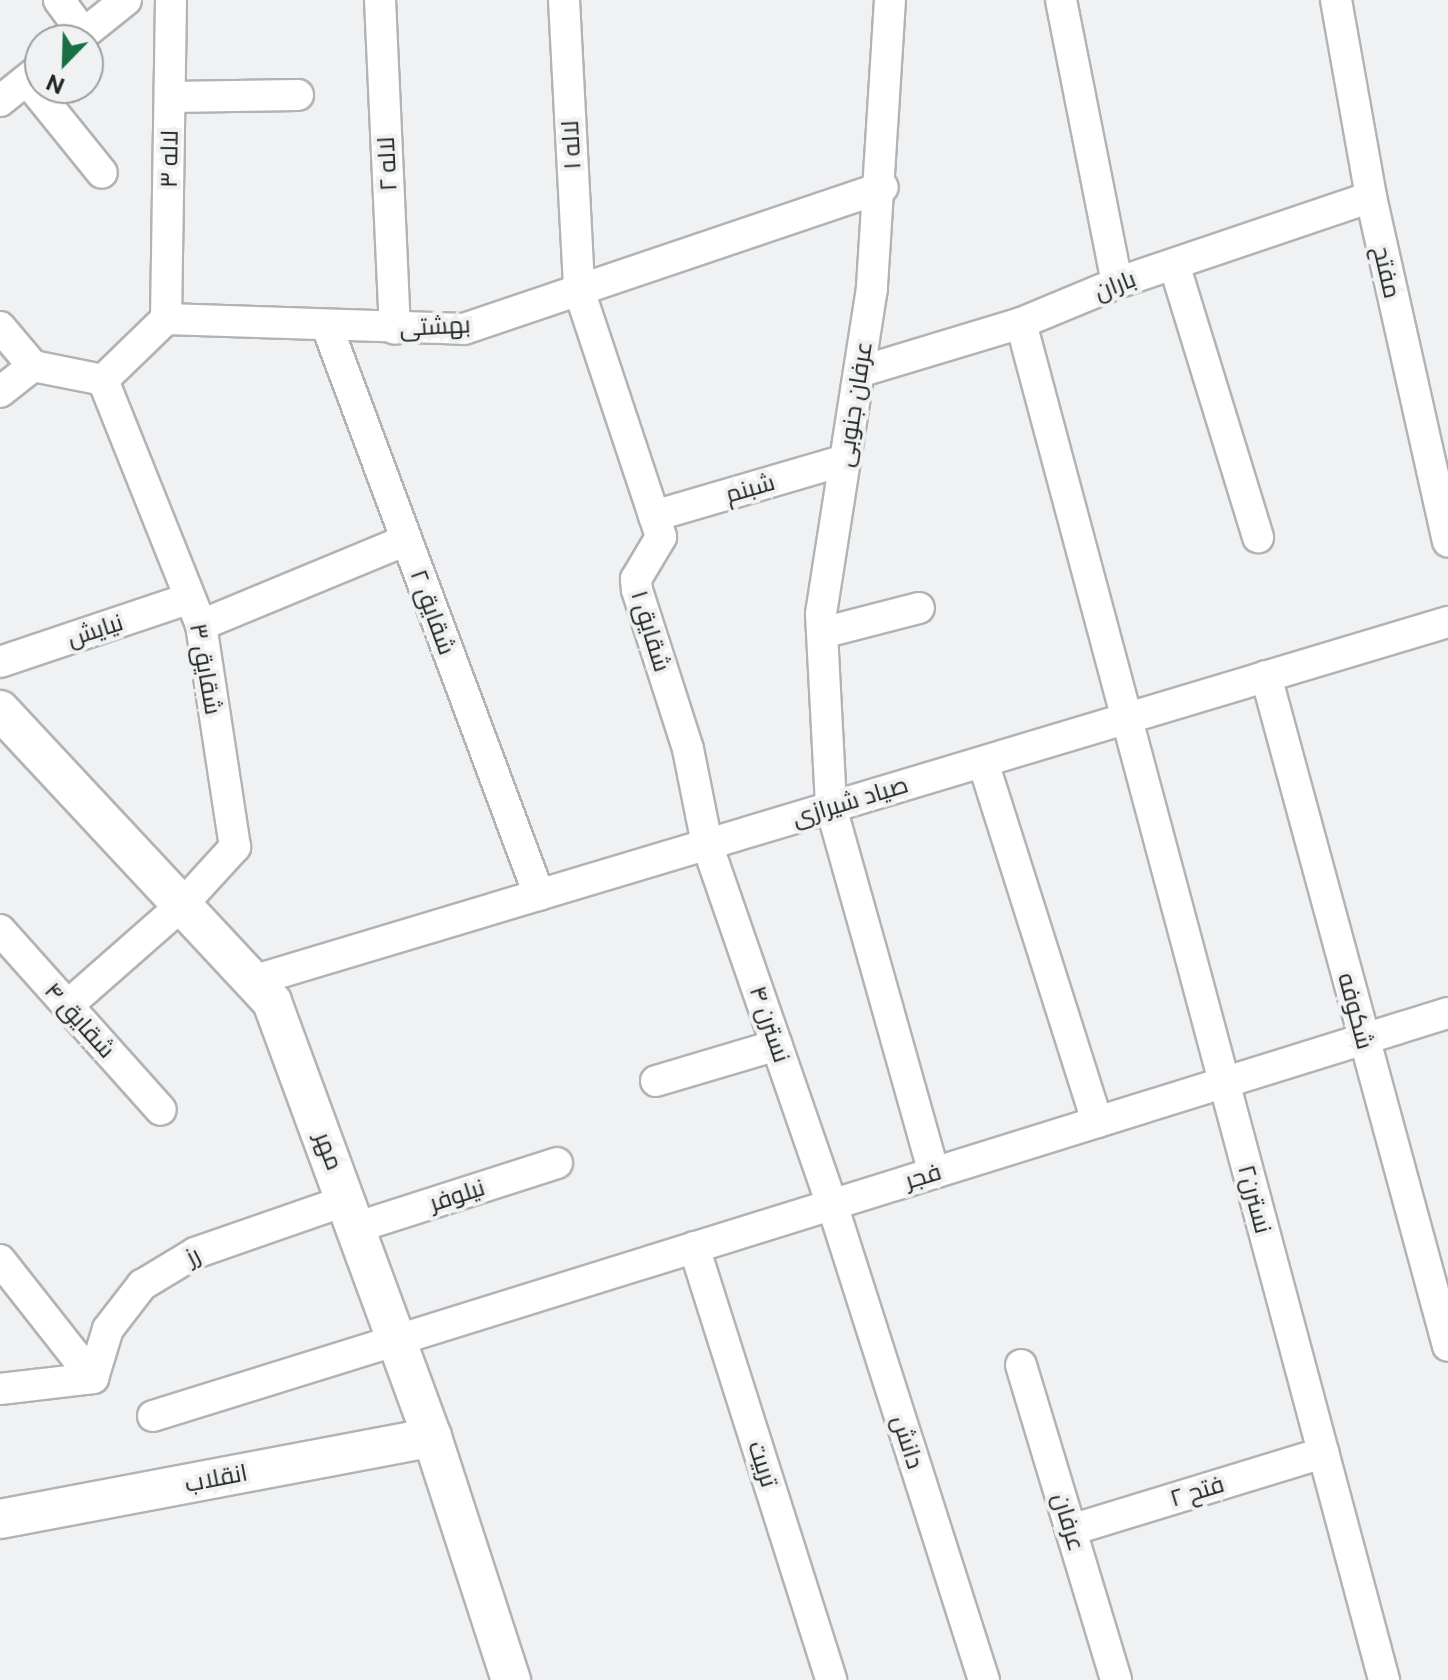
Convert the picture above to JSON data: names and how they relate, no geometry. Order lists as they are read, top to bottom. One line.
{"streets":{"street":["لاله ۱","لاله ۳","لاله ۲","مفتح","باران","بهشتی","عرفان جنوبی","شبنم","شقایق ۲","نیایش","شقایق ۱","شقایق ۳","صیاد شیرازی","شکوفه","شقایق ۴","نسترن ۴","مهر","فجر","نیلوفر","نسترن۲","رز","دانش","تربیت","انقلاب","فتح ۲","عرفان"]},"crossings":[["لاله ۱","بهشتی"],["لاله ۱","شقایق ۱"],["لاله ۳","بهشتی"],["لاله ۲","بهشتی"],["مفتح","باران"],["باران","عرفان جنوبی"],["باران","نسترن۲"],["بهشتی","عرفان جنوبی"],["بهشتی","شقایق ۲"],["بهشتی","شقایق ۱"],["عرفان جنوبی","شبنم"],["عرفان جنوبی","صیاد شیرازی"],["عرفان جنوبی","فجر"],["شبنم","شقایق ۱"],["شقایق ۲","نیایش"],["شقایق ۲","صیاد شیرازی"],["نیایش","شقایق ۳"],["شقایق ۱","صیاد شیرازی"],["شقایق ۱","نسترن ۴"],["شقایق ۳","مهر"],["صیاد شیرازی","شکوفه"],["صیاد شیرازی","نسترن ۴"],["صیاد شیرازی","مهر"],["صیاد شیرازی","نسترن۲"],["شکوفه","فجر"],["نسترن ۴","فجر"],["نسترن ۴","دانش"],["مهر","فجر"],["مهر","نیلوفر"],["مهر","رز"],["مهر","انقلاب"],["فجر","نسترن۲"],["فجر","دانش"],["فجر","تربیت"],["نیلوفر","رز"],["نسترن۲","فتح ۲"],["فتح ۲","عرفان"]],"north":"bottom left"}
